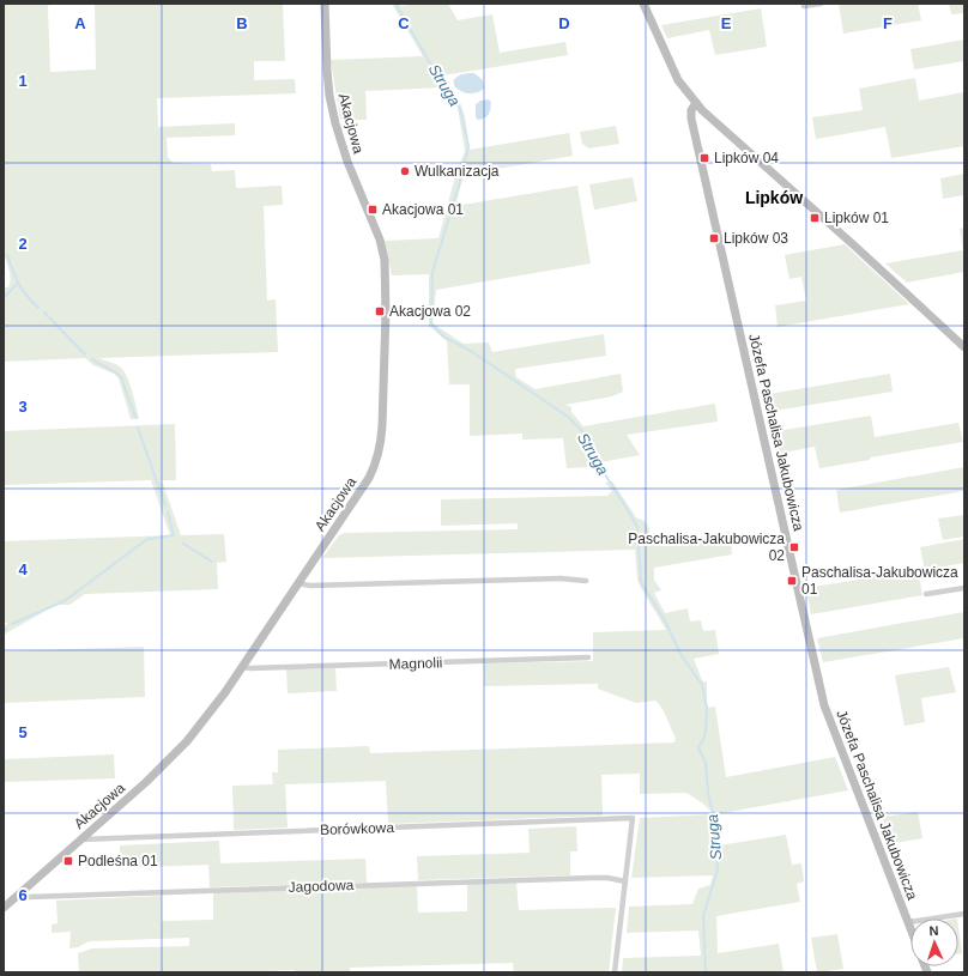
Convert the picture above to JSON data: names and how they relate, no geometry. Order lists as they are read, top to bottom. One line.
{"streets":{"street":["Akacjowa","Józefa Paschalisa Jakubowicza","Magnolii","Borówkowa","Jagodowa"]},"crossings":[["Akacjowa","Magnolii"],["Akacjowa","Borówkowa"],["Akacjowa","Jagodowa"],["Borówkowa","Jagodowa"]],"districts":["Lipków"],"water":["Struga"],"places":{"transit":["Lipków 04","Akacjowa 01","Lipków 01","Lipków 03","Akacjowa 02","Paschalisa-Jakubowicza 02","Paschalisa-Jakubowicza 01","Podleśna 01"],"other":["Wulkanizacja"]},"north":"top","grid":{"columns":["A","B","C","D","E","F"],"rows":["1","2","3","4","5","6"]}}
